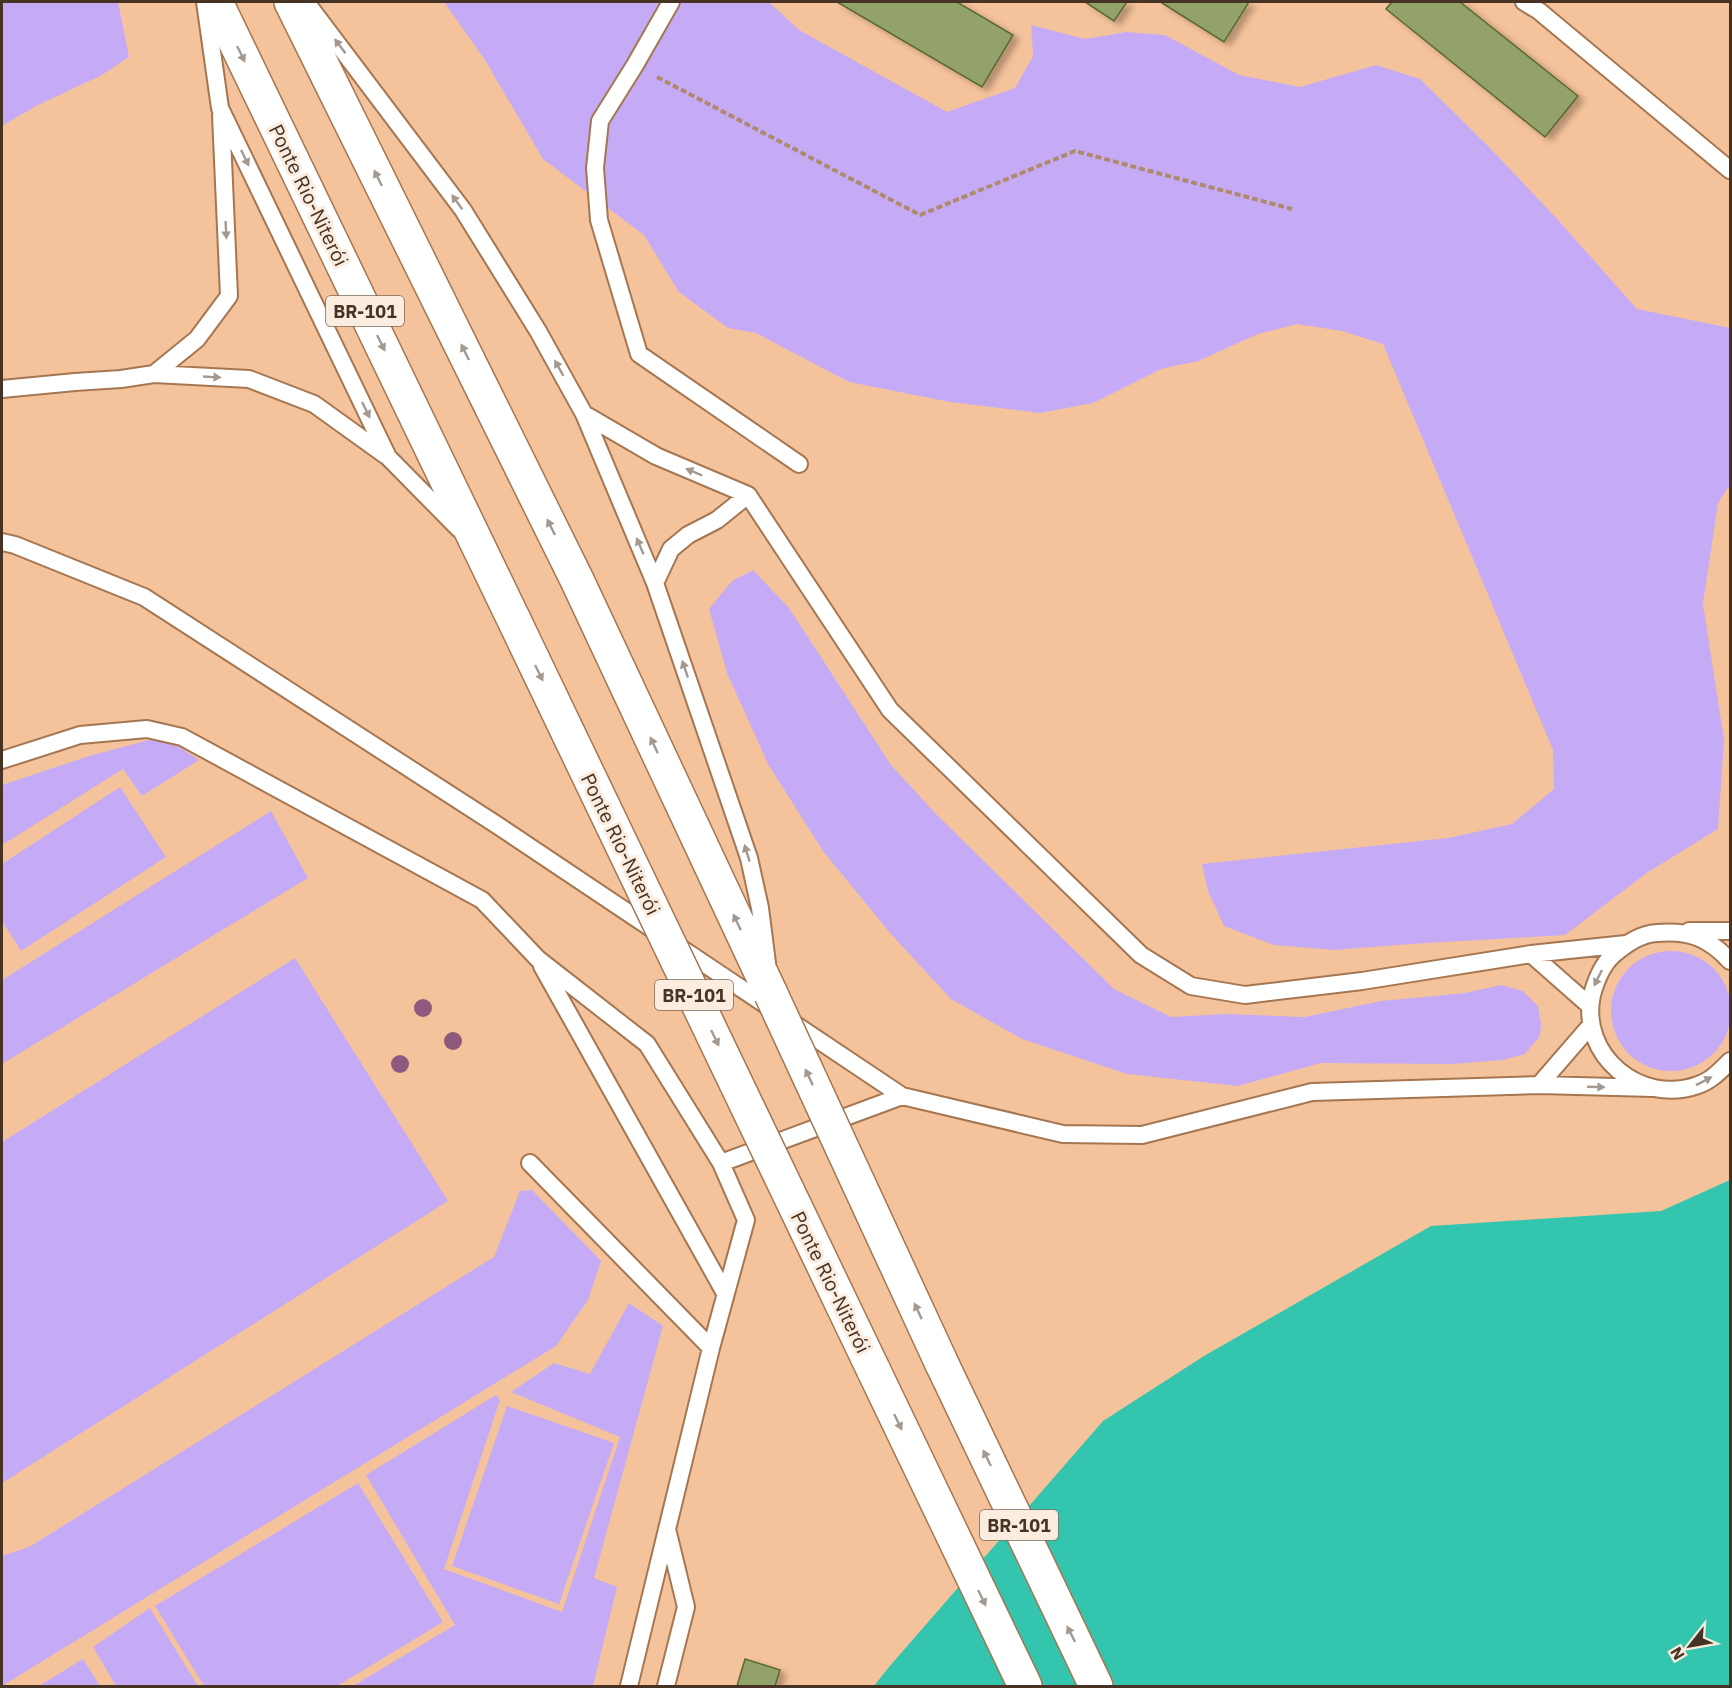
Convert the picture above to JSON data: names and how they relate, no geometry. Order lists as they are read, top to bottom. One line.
{"streets":{"highway":["Ponte Rio-Niterói","BR-101"]},"north":"bottom left"}
